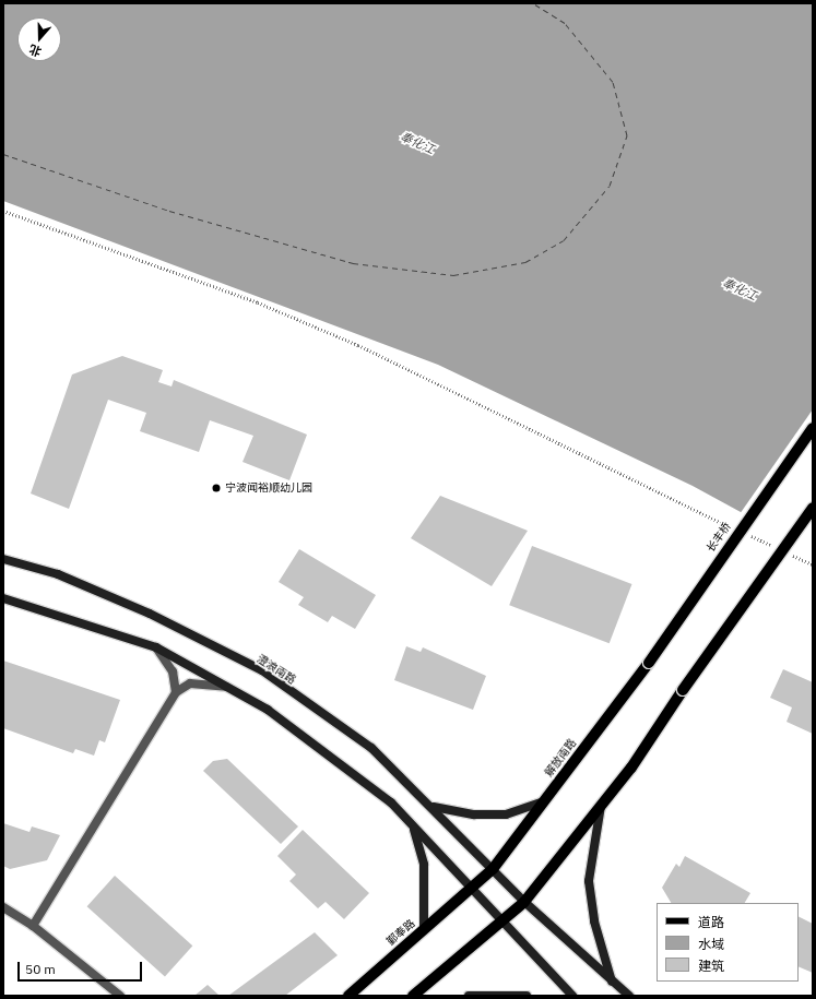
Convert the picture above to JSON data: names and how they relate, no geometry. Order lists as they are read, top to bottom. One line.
{"streets":{"main road":["长丰桥","澄浪南路","解放南路","鄞奉路"]},"crossings":[["长丰桥","解放南路"],["澄浪南路","解放南路"],["澄浪南路","鄞奉路"],["解放南路","鄞奉路"]],"water":["奉化江"],"places":["宁波闻裕顺幼儿园"],"legend":["道路","水域","建筑"],"scale_bar":"50 m","north":"bottom"}
